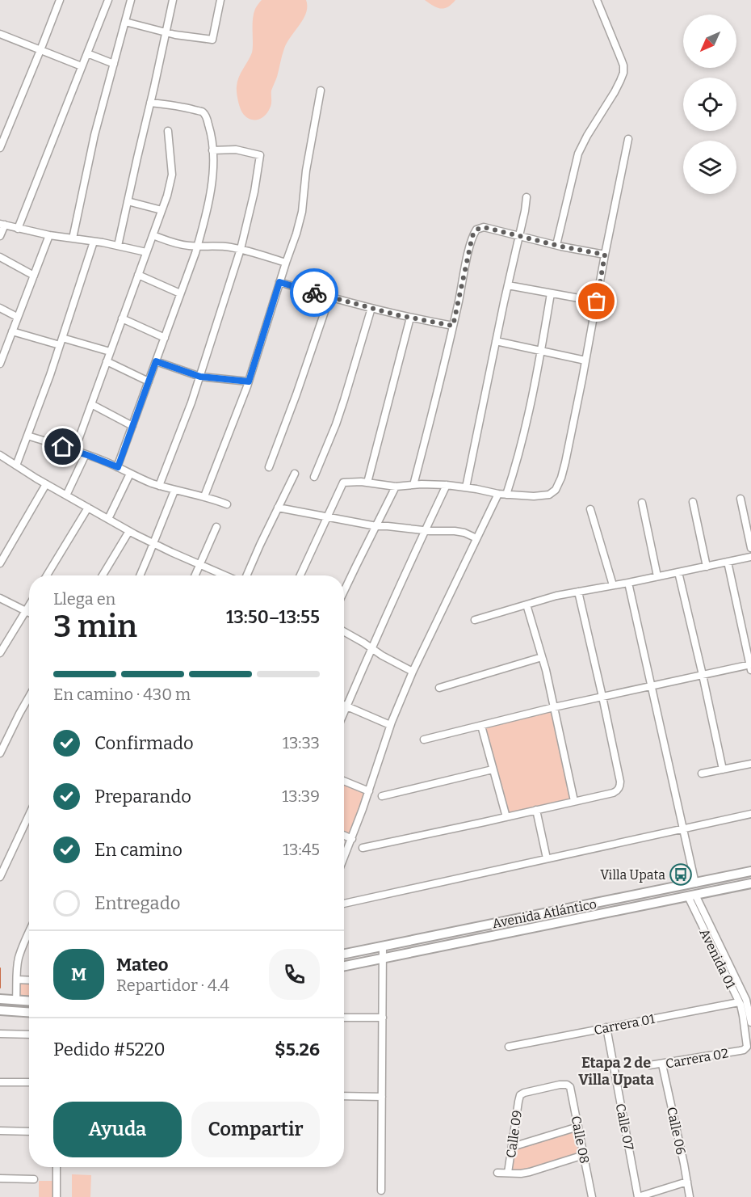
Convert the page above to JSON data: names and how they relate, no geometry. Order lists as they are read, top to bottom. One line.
{"streets":{"street":["Avenida Atlántico","Avenida 01","Carrera 01","Carrera 02","Calle 07","Calle 06","Calle 09","Calle 08"]},"crossings":[["Avenida Atlántico","Avenida 01"],["Avenida 01","Carrera 01"],["Avenida 01","Carrera 02"],["Carrera 01","Calle 07"],["Carrera 02","Calle 06"],["Calle 09","Calle 08"]],"districts":["Etapa 2 de Villa Upata"],"places":{"bus stop":["Villa Upata"]},"north":"bottom left","page":{"heading":["3 min","Llega en","13:50–13:55"],"panel":["Mateo","Repartidor · 4.4","Pedido #5220","$5.26"],"bar":"En camino · 430 m","list":[["Confirmado","13:33"],["Preparando","13:39"],["En camino","13:45"],"Entregado"],"round":"M","buttons":["Ayuda","Compartir"]}}
